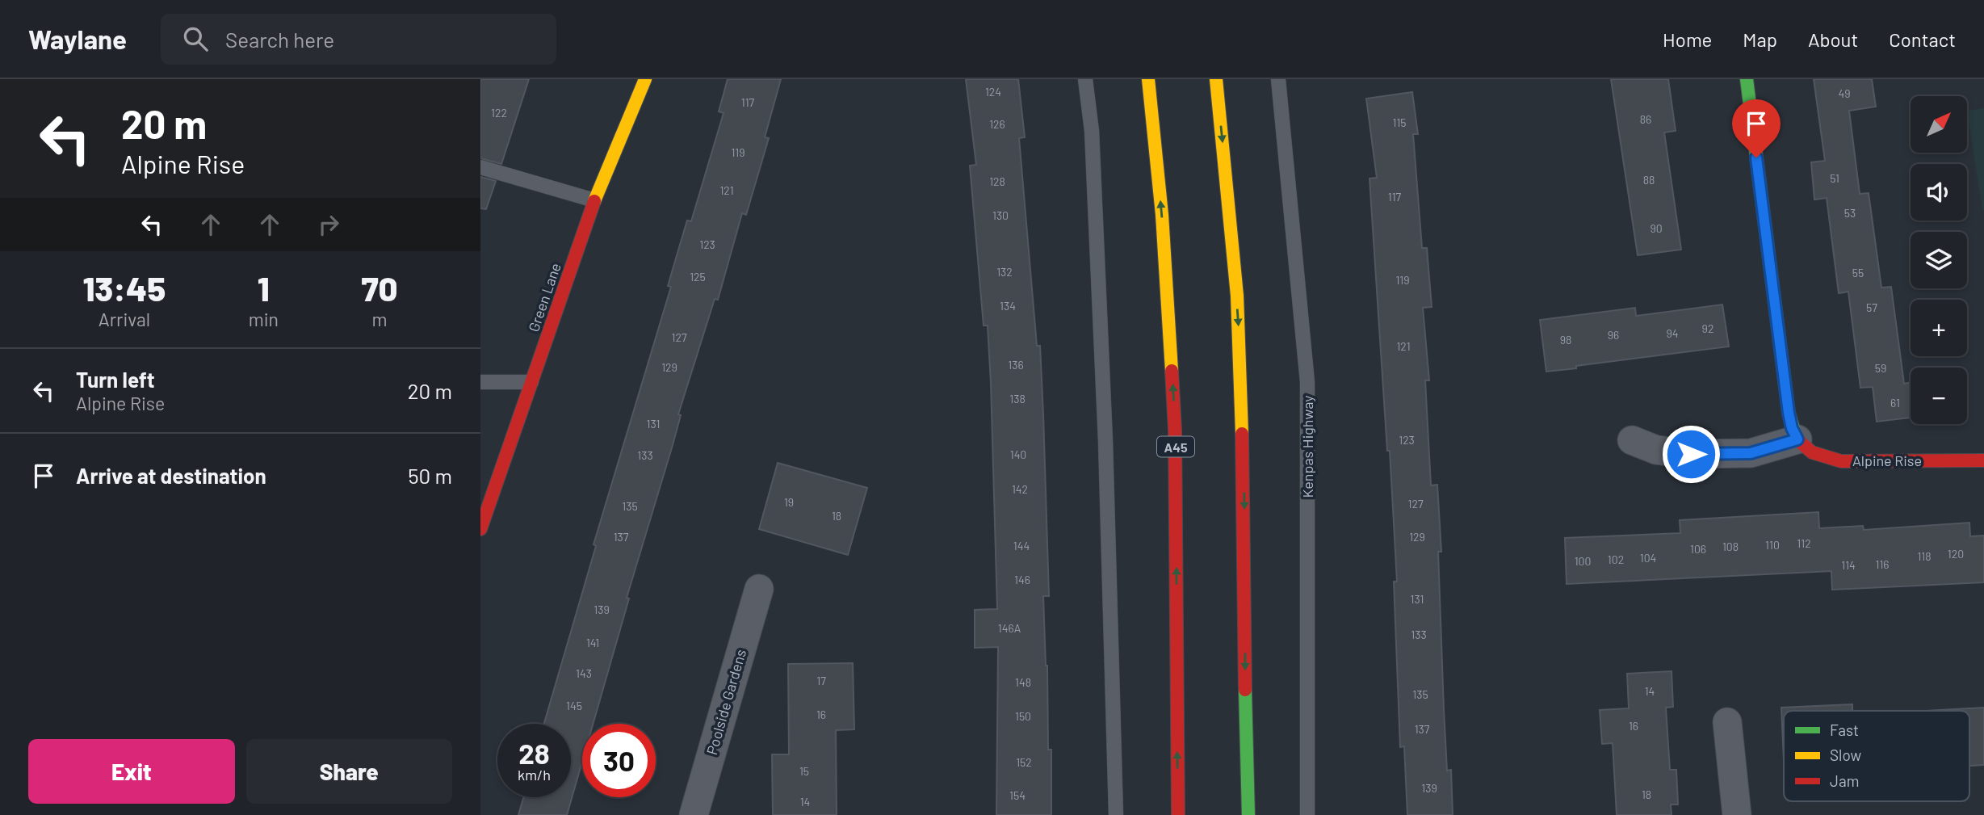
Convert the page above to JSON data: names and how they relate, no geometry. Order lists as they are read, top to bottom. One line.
{"streets":{"main road":["Green Lane","A45","Alpine Rise"],"street":["Poolside Gardens"],"lane":["Kenpas Highway"]},"house_numbers":["124","49","117","122","86","115","126","119","51","88","128","121","117","53","130","90","123","132","55","125","119","134","57","92","94","96","127","98","121","136","129","59","138","61","131","123","140","133","142","19","127","135","18","137","129","112","110","144","108","106","120","118","104","102","100","116","114","146","131","139","146A","133","141","143","17","148","14","135","145","16","150","16","137","152","15","139","18","154","14"],"legend":["Fast","Slow","Jam"],"north":"top right","page":{"header":"Waylane","search":"Search here","nav":["Home","Map","About","Contact"],"turn":["20 m","Alpine Rise"],"map_buttons":["+","−"],"eta":["13:45","Arrival","1","min","70","m"],"list":[{"name":"Turn left","note":"Alpine Rise","value":"20 m"},{"name":"Arrive at destination","value":"50 m"}],"speed":"28 km/h","limit":"30","buttons":["Exit","Share"]}}
